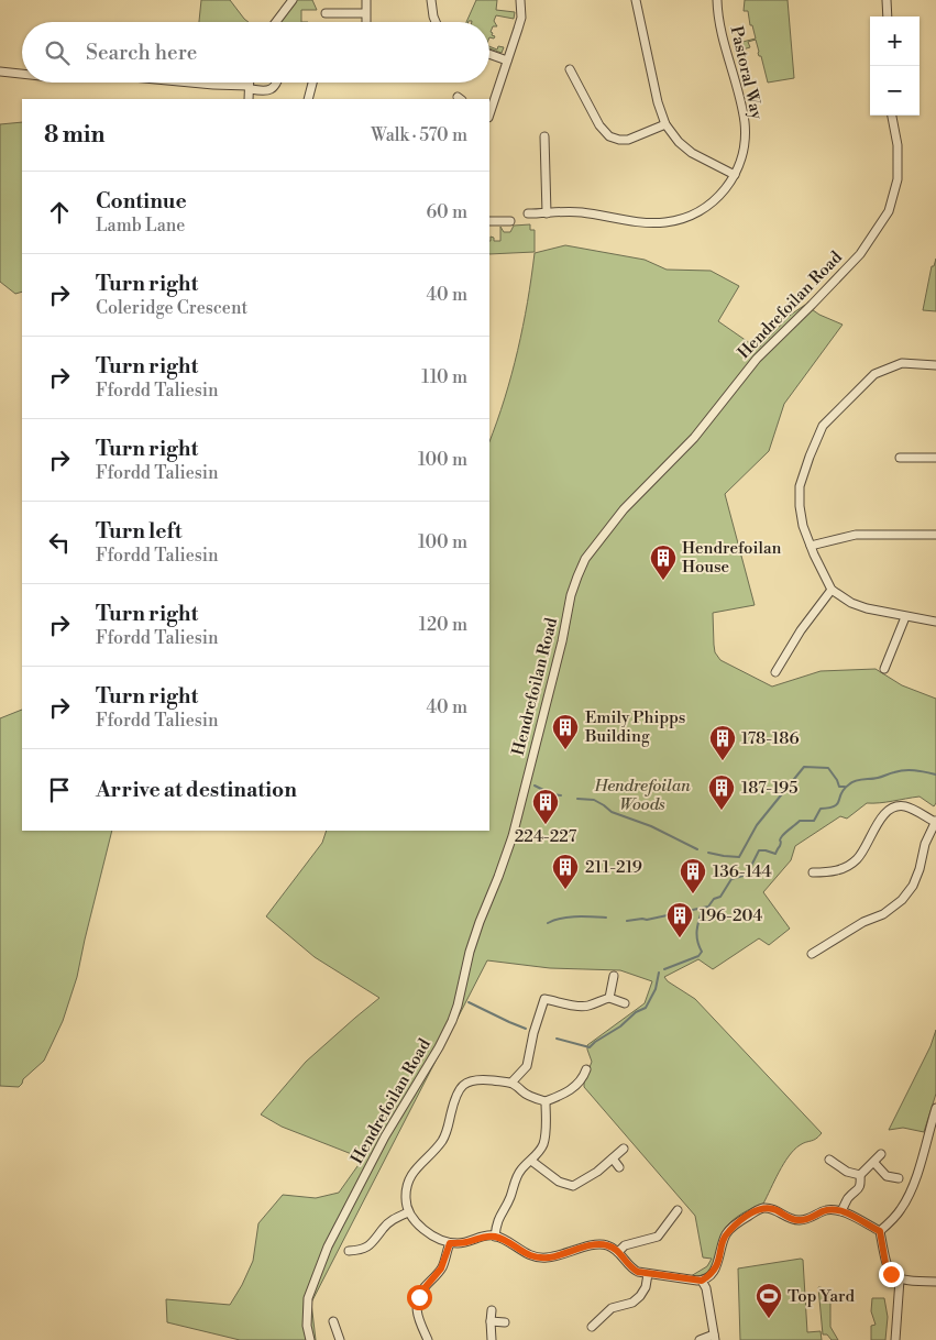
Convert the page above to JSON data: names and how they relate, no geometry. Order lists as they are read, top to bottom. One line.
{"streets":{"street":["Pastoral Way","Hendrefoilan Road"]},"parks":["Hendrefoilan Woods"],"places":{"building":["Hendrefoilan House","Emily Phipps Building","178-186","187-195","224-227","211-219","136-144","196-204"],"sports":["Top Yard"]},"page":{"map_buttons":["+","−"],"search":"Search here","heading":["8 min","Walk · 570 m"],"list":[["Continue","Lamb Lane","60 m"],["Turn right","Coleridge Crescent","40 m"],["Turn right","Ffordd Taliesin","110 m"],["Turn right","Ffordd Taliesin","100 m"],["Turn left","Ffordd Taliesin","100 m"],["Turn right","Ffordd Taliesin","120 m"],["Turn right","Ffordd Taliesin","40 m"],"Arrive at destination"]}}
